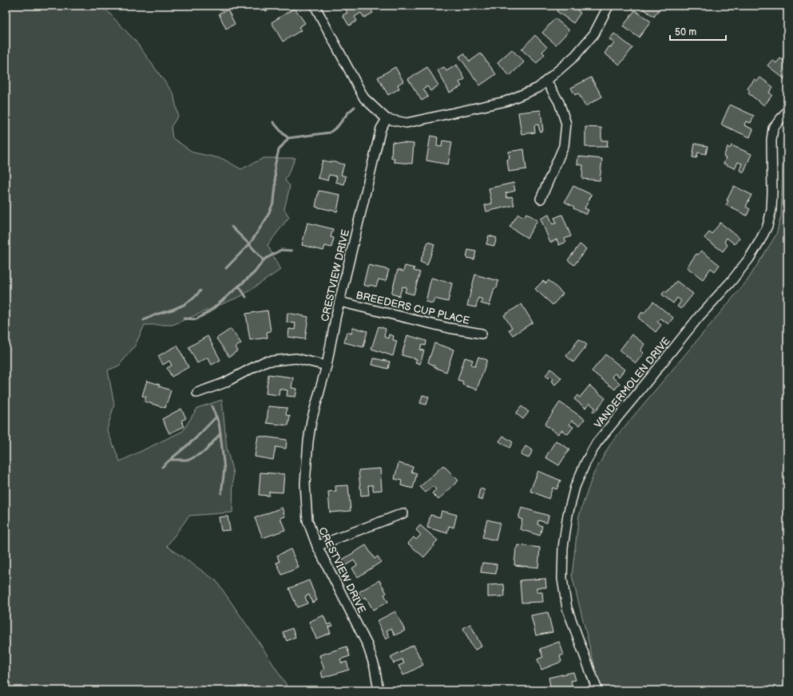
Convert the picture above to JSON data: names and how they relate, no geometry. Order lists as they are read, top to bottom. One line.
{"streets":{"street":["CRESTVIEW DRIVE","BREEDERS CUP PLACE","VANDERMOLEN DRIVE"]},"crossings":[["CRESTVIEW DRIVE","BREEDERS CUP PLACE"]],"scale_bar":"50 m"}
